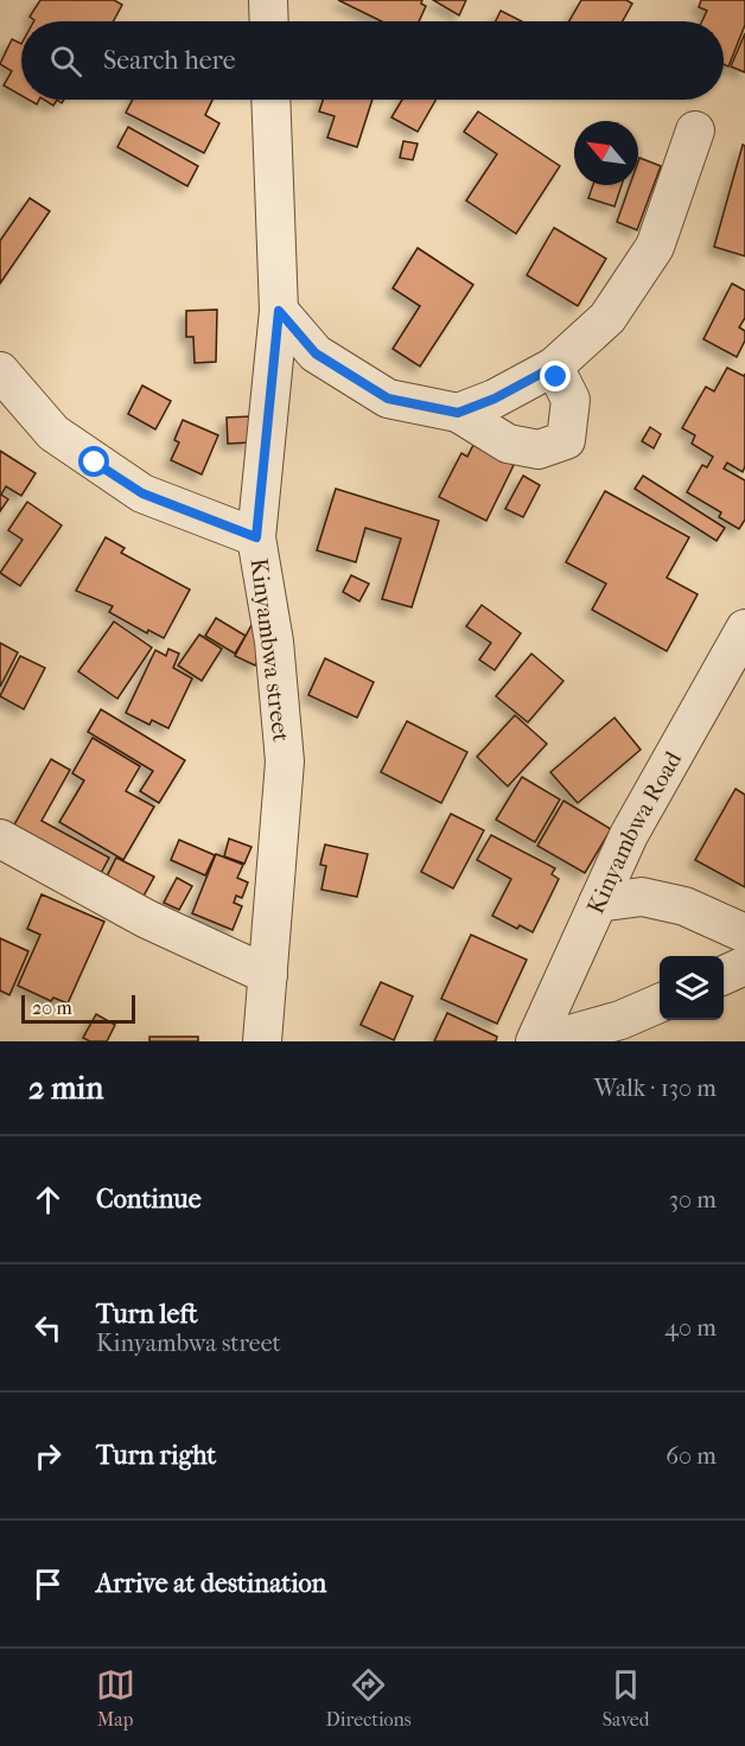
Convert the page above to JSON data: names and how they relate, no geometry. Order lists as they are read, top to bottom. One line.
{"streets":{"street":["Kinyambwa street","Kinyambwa Road"]},"scale_bar":"20 m","north":"top left","page":{"search":"Search here","scale":"20 m","heading":["2 min","Walk · 130 m"],"list":[["Continue","30 m"],["Turn left","Kinyambwa street","40 m"],["Turn right","60 m"],"Arrive at destination"],"nav":["Map","Directions","Saved"]}}
